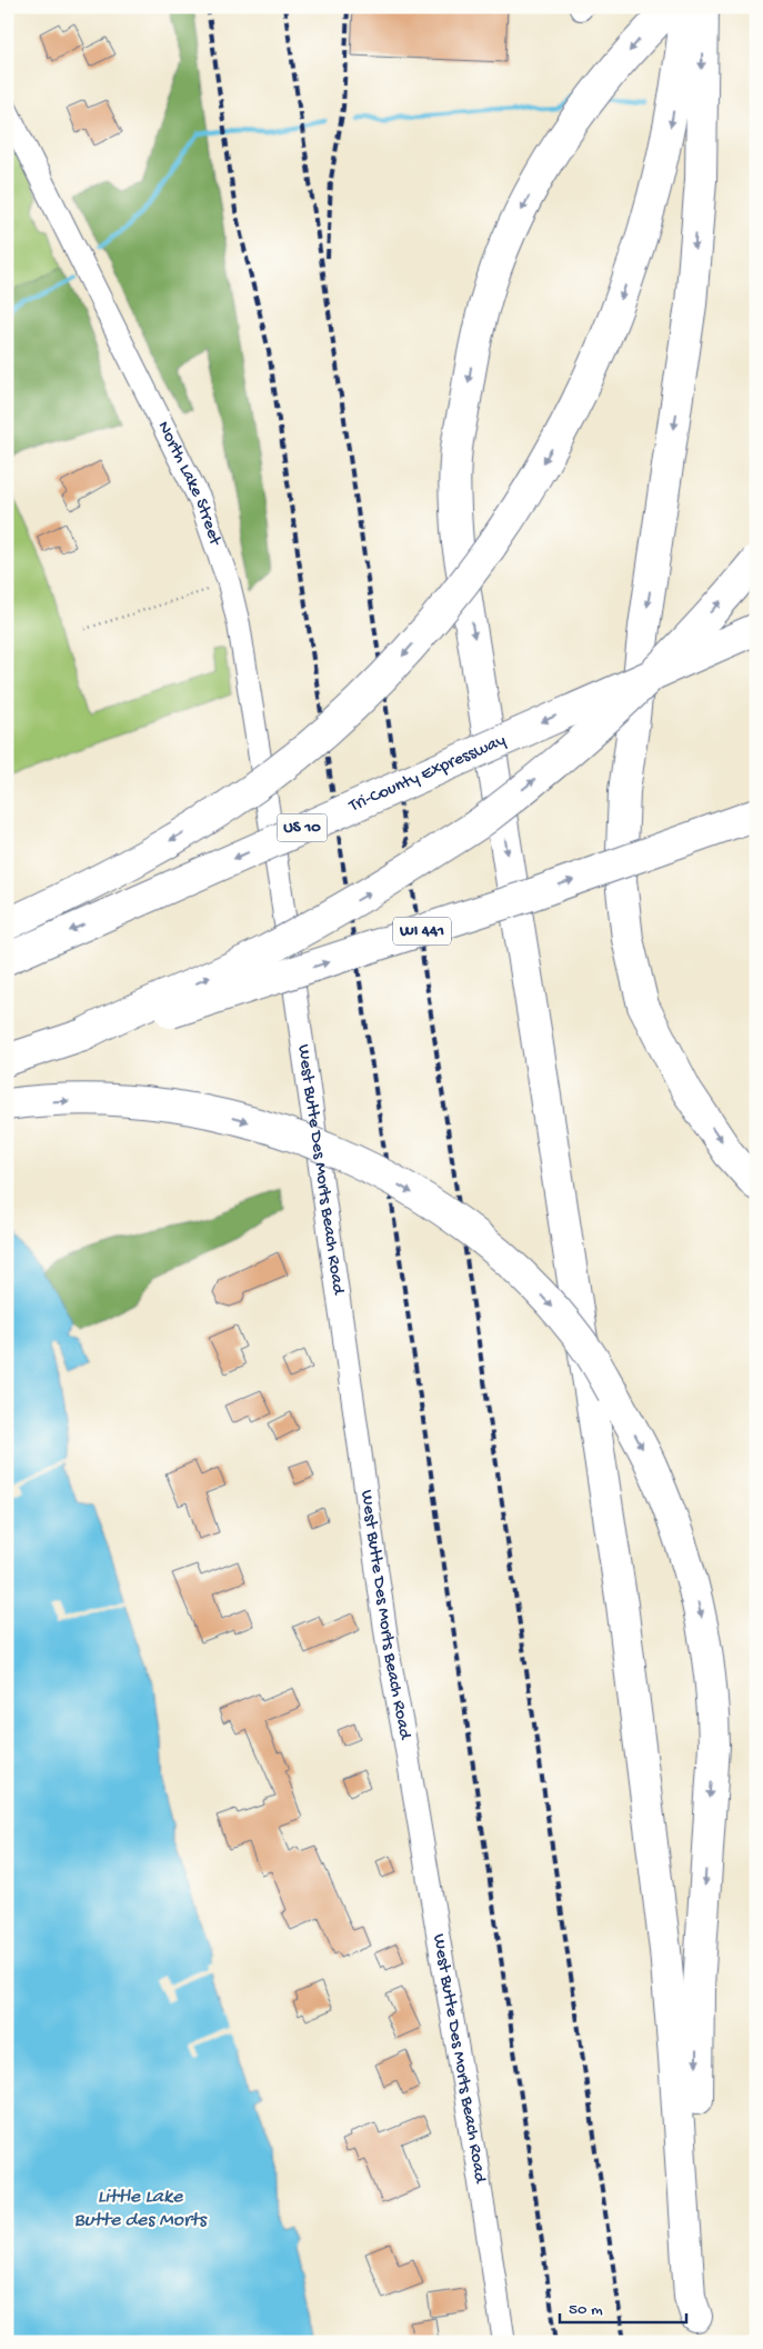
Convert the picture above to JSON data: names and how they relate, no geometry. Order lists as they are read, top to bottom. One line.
{"streets":{"highway":["Tri-County Expressway","US 10","WI 441"],"street":["North Lake Street","West Butte Des Morts Beach Road"]},"crossings":[["North Lake Street","West Butte Des Morts Beach Road"]],"water":["Little Lake Butte des Morts"],"scale_bar":"50 m"}
